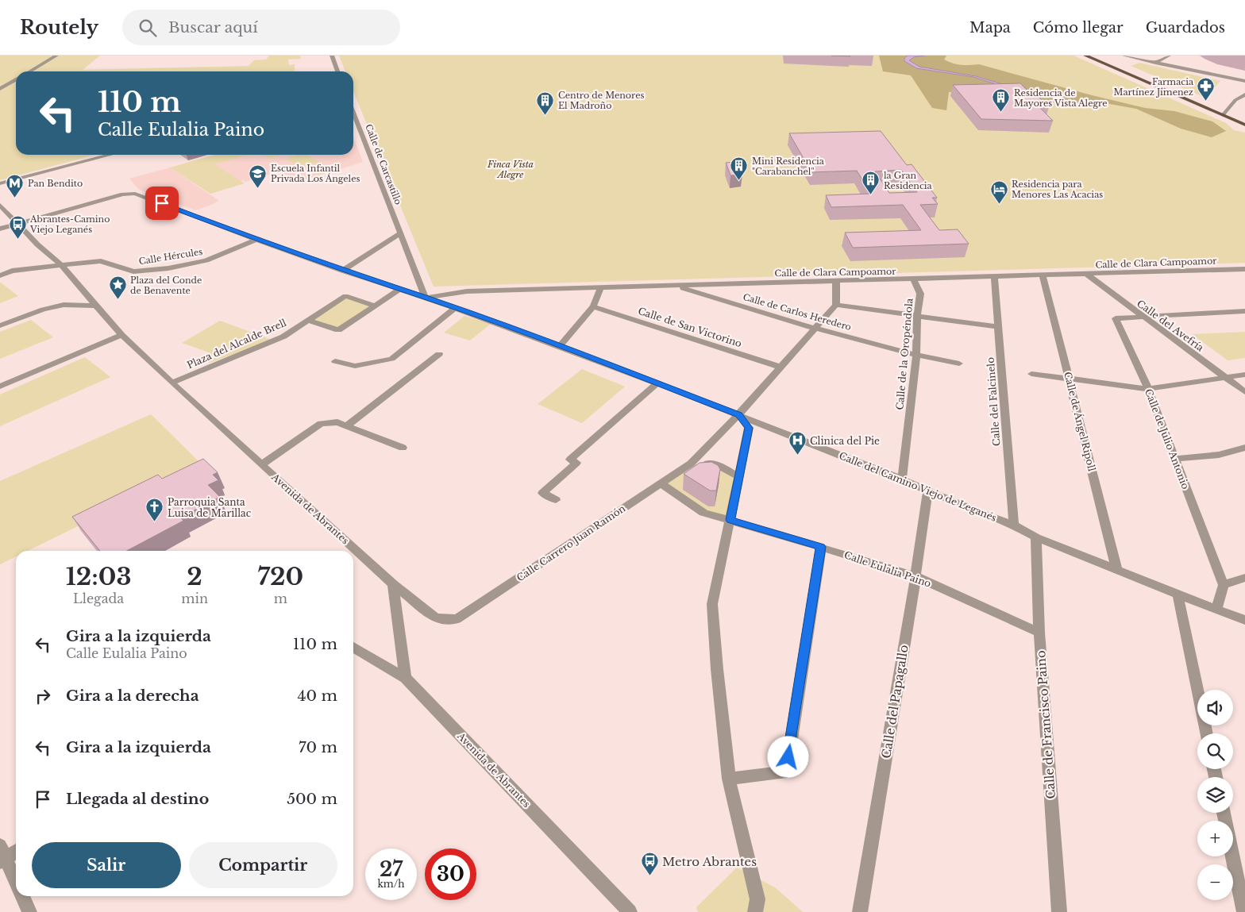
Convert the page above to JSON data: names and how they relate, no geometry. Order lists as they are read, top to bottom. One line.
{"streets":{"street":["Calle de Carcastillo","Calle Hércules","Calle de Clara Campoamor","Calle de Carlos Heredero","Calle del Avefría","Calle de San Victorino","Plaza del Alcalde Brell","Calle de la Oropéndola","Calle del Falcinelo","Calle de Ángel Ripoll","Calle de Julio Antonio","Calle del Camino Viejo de Leganés","Avenida de Abrantes","Calle Carrero Juan Ramón","Calle Eulalia Paino","Calle del Papagallo","Calle de Francisco Paino"]},"crossings":[["Calle de Carcastillo","Calle de Clara Campoamor"],["Calle de Carcastillo","Calle del Camino Viejo de Leganés"],["Calle Hércules","Calle del Camino Viejo de Leganés"],["Calle Hércules","Avenida de Abrantes"],["Calle de Clara Campoamor","Calle de Carlos Heredero"],["Calle de Clara Campoamor","Calle del Avefría"],["Calle de Clara Campoamor","Calle de la Oropéndola"],["Calle de Clara Campoamor","Calle del Falcinelo"],["Calle de Clara Campoamor","Calle de Ángel Ripoll"],["Calle de Clara Campoamor","Calle del Camino Viejo de Leganés"],["Calle de Carlos Heredero","Calle de la Oropéndola"],["Calle de Carlos Heredero","Calle Carrero Juan Ramón"],["Calle del Avefría","Calle de Julio Antonio"],["Calle de San Victorino","Calle Carrero Juan Ramón"],["Plaza del Alcalde Brell","Avenida de Abrantes"],["Calle de la Oropéndola","Calle del Camino Viejo de Leganés"],["Calle del Falcinelo","Calle del Camino Viejo de Leganés"],["Calle de Ángel Ripoll","Calle del Camino Viejo de Leganés"],["Calle del Camino Viejo de Leganés","Avenida de Abrantes"],["Calle del Camino Viejo de Leganés","Calle Carrero Juan Ramón"],["Calle del Camino Viejo de Leganés","Calle del Papagallo"],["Calle del Camino Viejo de Leganés","Calle de Francisco Paino"],["Avenida de Abrantes","Calle Carrero Juan Ramón"],["Calle Carrero Juan Ramón","Calle Eulalia Paino"],["Calle Eulalia Paino","Calle del Papagallo"],["Calle Eulalia Paino","Calle de Francisco Paino"]],"parks":["Finca Vista Alegre"],"places":{"pharmacy":["Farmacia Martínez Jimenez"],"building":["Residencia de Mayores Vista Alegre","Centro de Menores El Madroño","Mini Residencia \"Carabanchel\"","la Gran Residencia"],"school or university":["Escuela Infantil Privada Los Ángeles"],"metro station":["Pan Bendito"],"hotel":["Residencia para Menores Las Acacias"],"bus stop":["Abrantes-Camino Viejo Leganés","Metro Abrantes"],"place":["Plaza del Conde de Benavente"],"hospital":["Clinica del Pie"],"church":["Parroquia Santa Luisa de Marillac"]},"page":{"header":"Routely","search":"Buscar aquí","nav":["Mapa","Cómo llegar","Guardados"],"turn":["110 m","Calle Eulalia Paino"],"eta":["12:03","Llegada","2","min","720","m"],"list":[{"name":"Gira a la izquierda","note":"Calle Eulalia Paino","value":"110 m"},{"name":"Gira a la derecha","value":"40 m"},{"name":"Gira a la izquierda","value":"70 m"},{"name":"Llegada al destino","value":"500 m"}],"map_buttons":["+","−"],"buttons":["Salir","Compartir"],"speed":"27 km/h","limit":"30"}}
